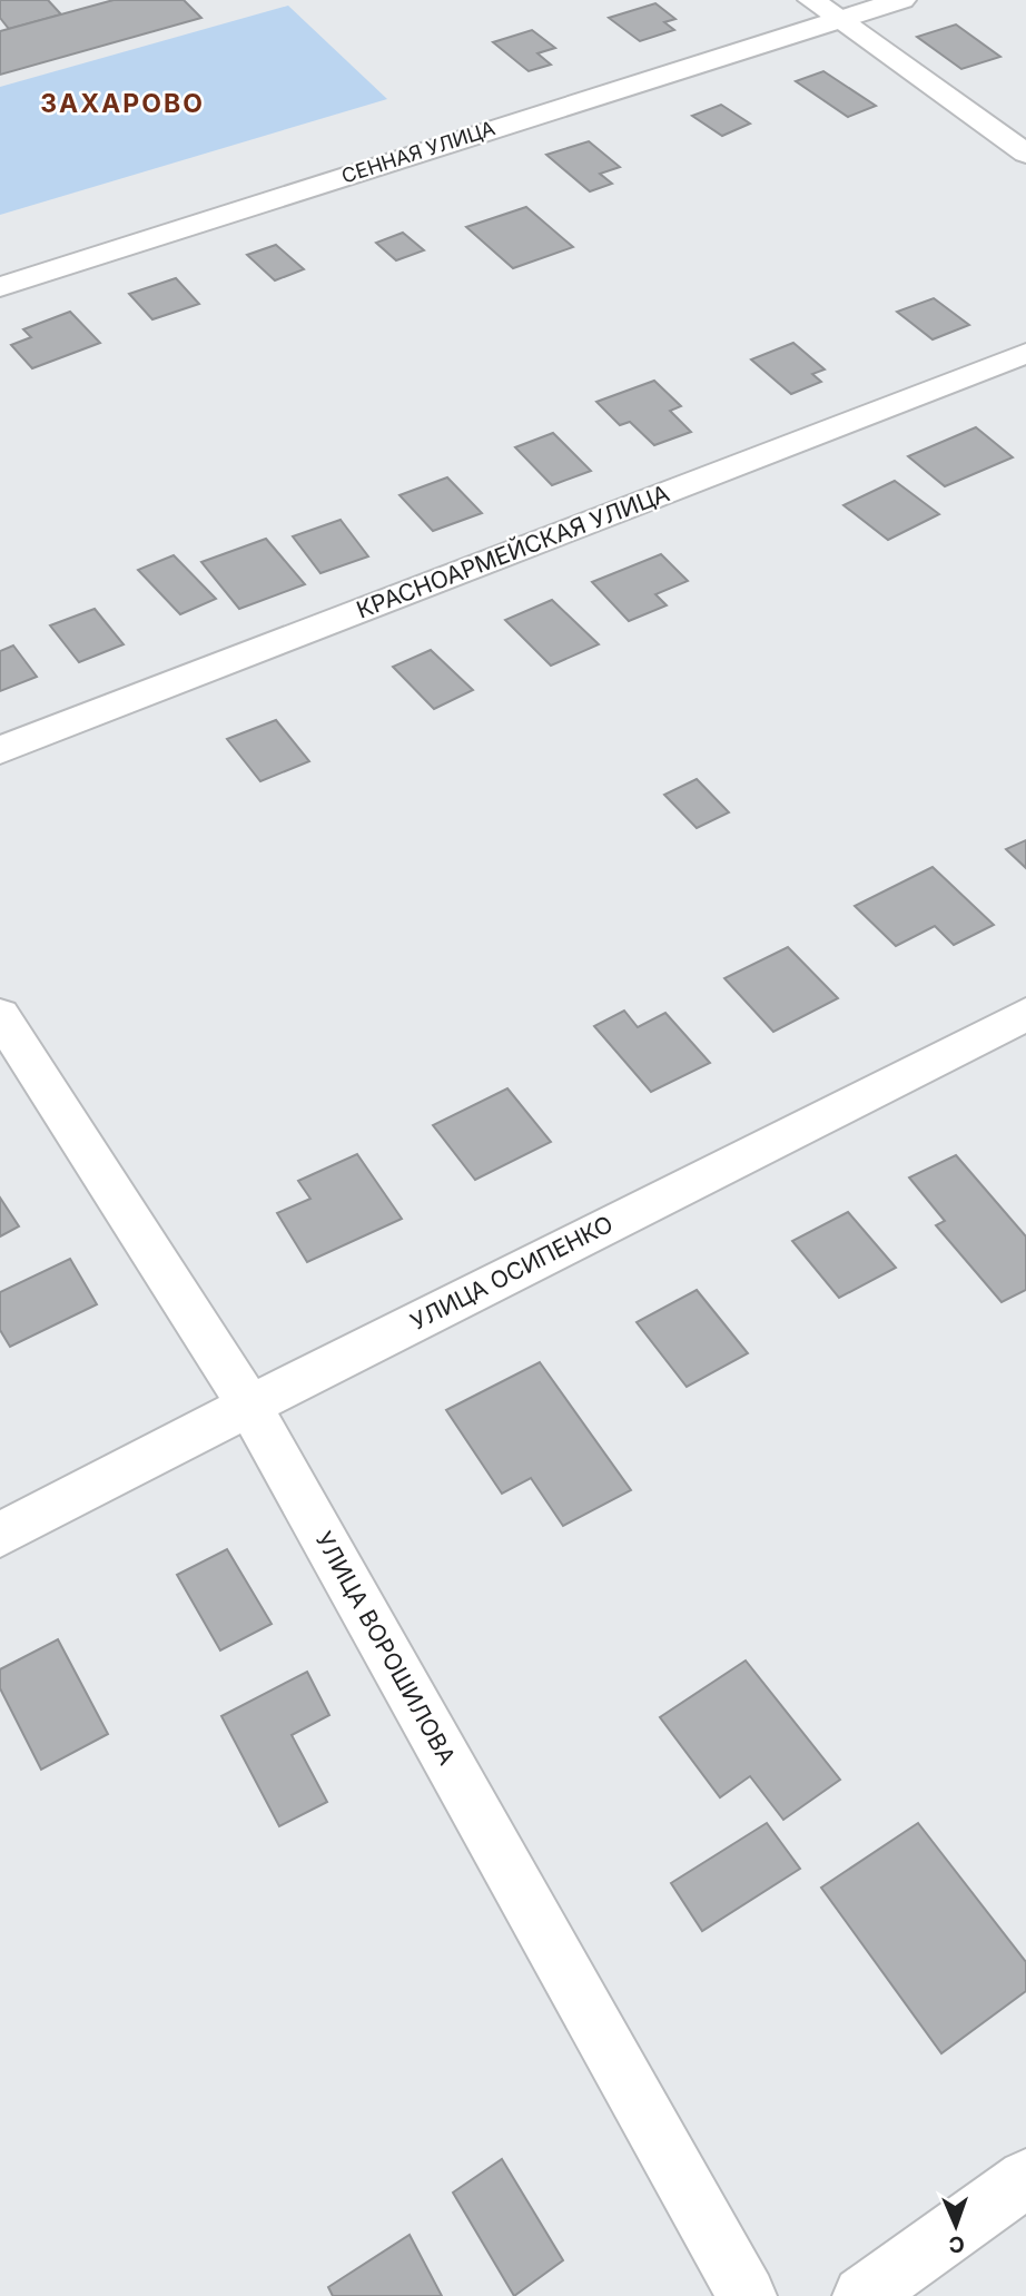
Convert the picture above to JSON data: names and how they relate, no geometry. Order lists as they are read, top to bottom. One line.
{"streets":{"street":["СЕННАЯ УЛИЦА","КРАСНОАРМЕЙСКАЯ УЛИЦА","УЛИЦА ОСИПЕНКО","УЛИЦА ВОРОШИЛОВА"]},"crossings":[["УЛИЦА ОСИПЕНКО","УЛИЦА ВОРОШИЛОВА"]],"districts":["ЗАХАРОВО"],"north":"bottom"}
